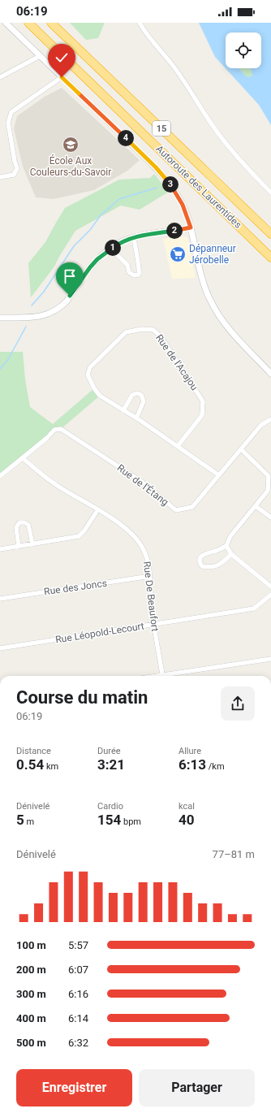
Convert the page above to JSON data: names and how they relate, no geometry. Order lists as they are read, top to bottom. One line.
{"streets":{"highway":["15","Autoroute des Laurentides"],"street":["Rue de l'Acajou","Rue de l'Étang","Rue des Joncs","Rue De Beaufort","Rue Léopold-Lecourt"]},"crossings":[["Rue de l'Acajou","Rue de l'Étang"],["Rue de l'Étang","Rue De Beaufort"],["Rue des Joncs","Rue De Beaufort"],["Rue De Beaufort","Rue Léopold-Lecourt"]],"places":{"school or university":["École Aux Couleurs-du-Savoir"],"supermarket":["Dépanneur Jérobelle"]},"page":{"status":"06:19","pins":["4","3","2","1"],"heading":["Course du matin","06:19"],"stats":[["Distance","0.54 km"],["Durée","3:21"],["Allure","6:13 /km"],["Dénivelé","5 m"],["Cardio","154 bpm"],["kcal","40"]],"chart":["Dénivelé","77–81 m"],"list":[{"name":"100 m","note":"5:57"},{"name":"200 m","note":"6:07"},{"name":"300 m","note":"6:16"},{"name":"400 m","note":"6:14"},{"name":"500 m","note":"6:32"}],"buttons":["Enregistrer","Partager"]}}
